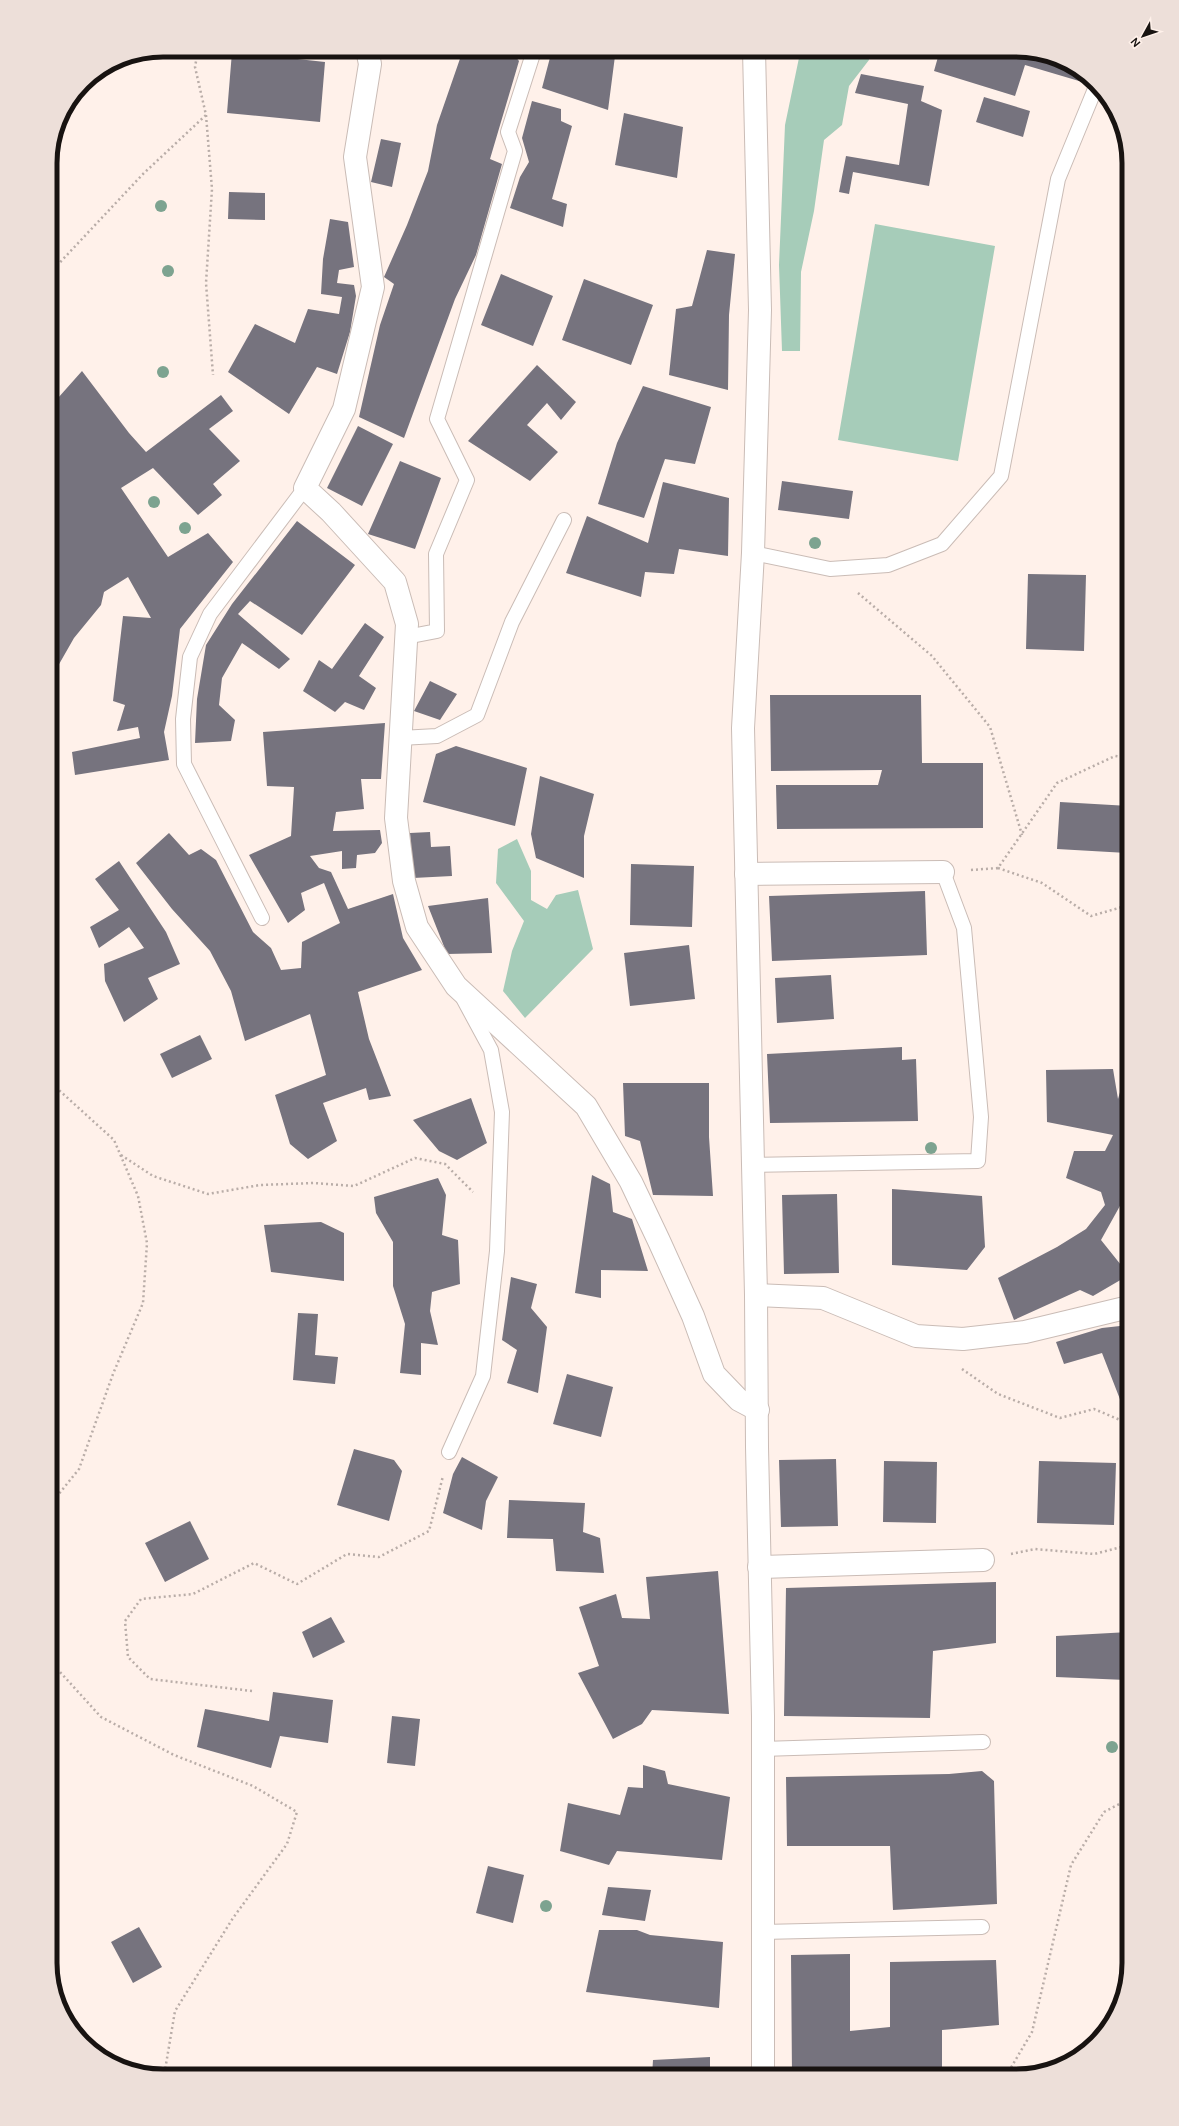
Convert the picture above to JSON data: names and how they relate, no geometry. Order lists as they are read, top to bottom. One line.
{"north":"bottom left"}
